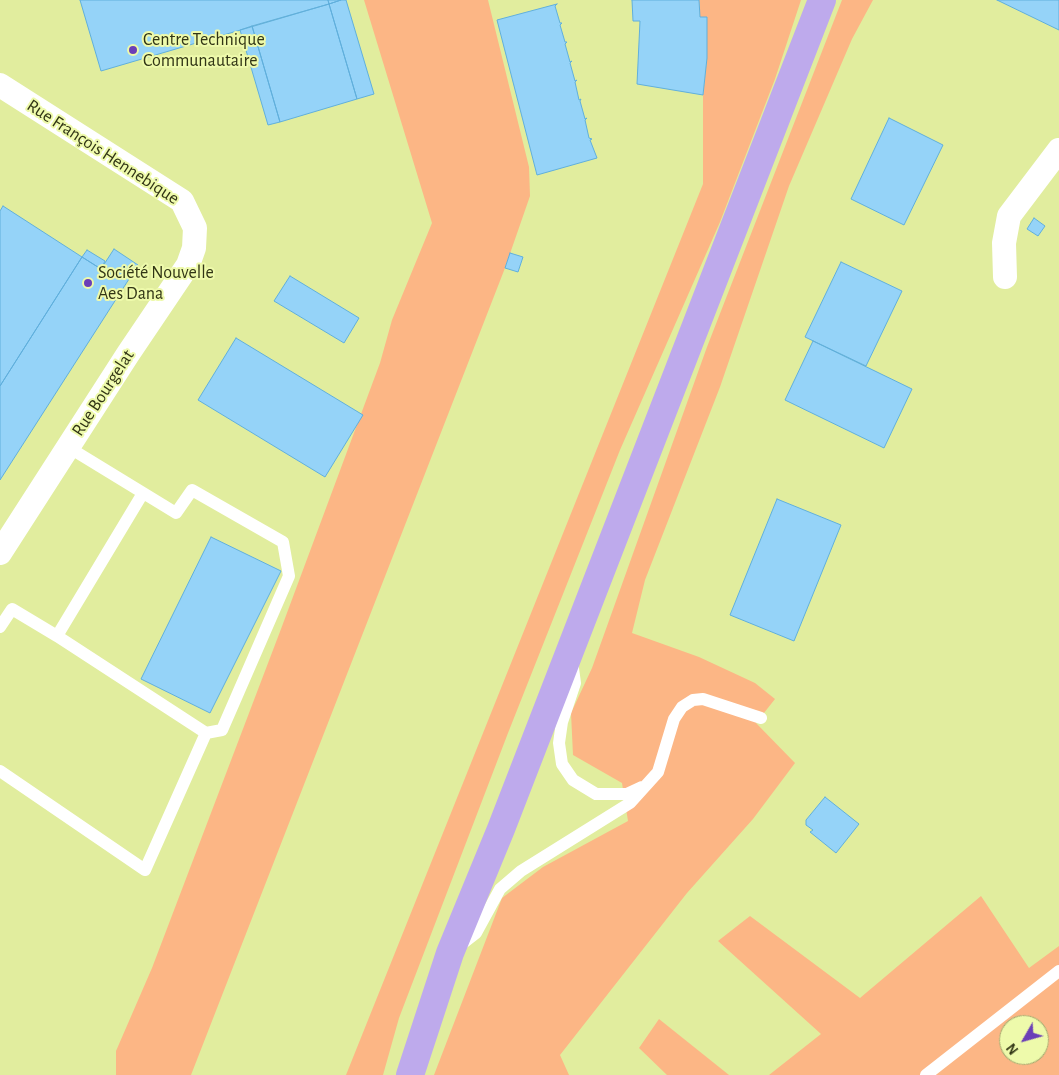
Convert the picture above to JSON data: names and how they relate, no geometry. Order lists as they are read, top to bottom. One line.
{"streets":{"street":["Rue François Hennebique","Rue Bourgelat"]},"crossings":[["Rue François Hennebique","Rue Bourgelat"]],"places":["Centre Technique Communautaire","Société Nouvelle Aes Dana"],"north":"bottom left"}
